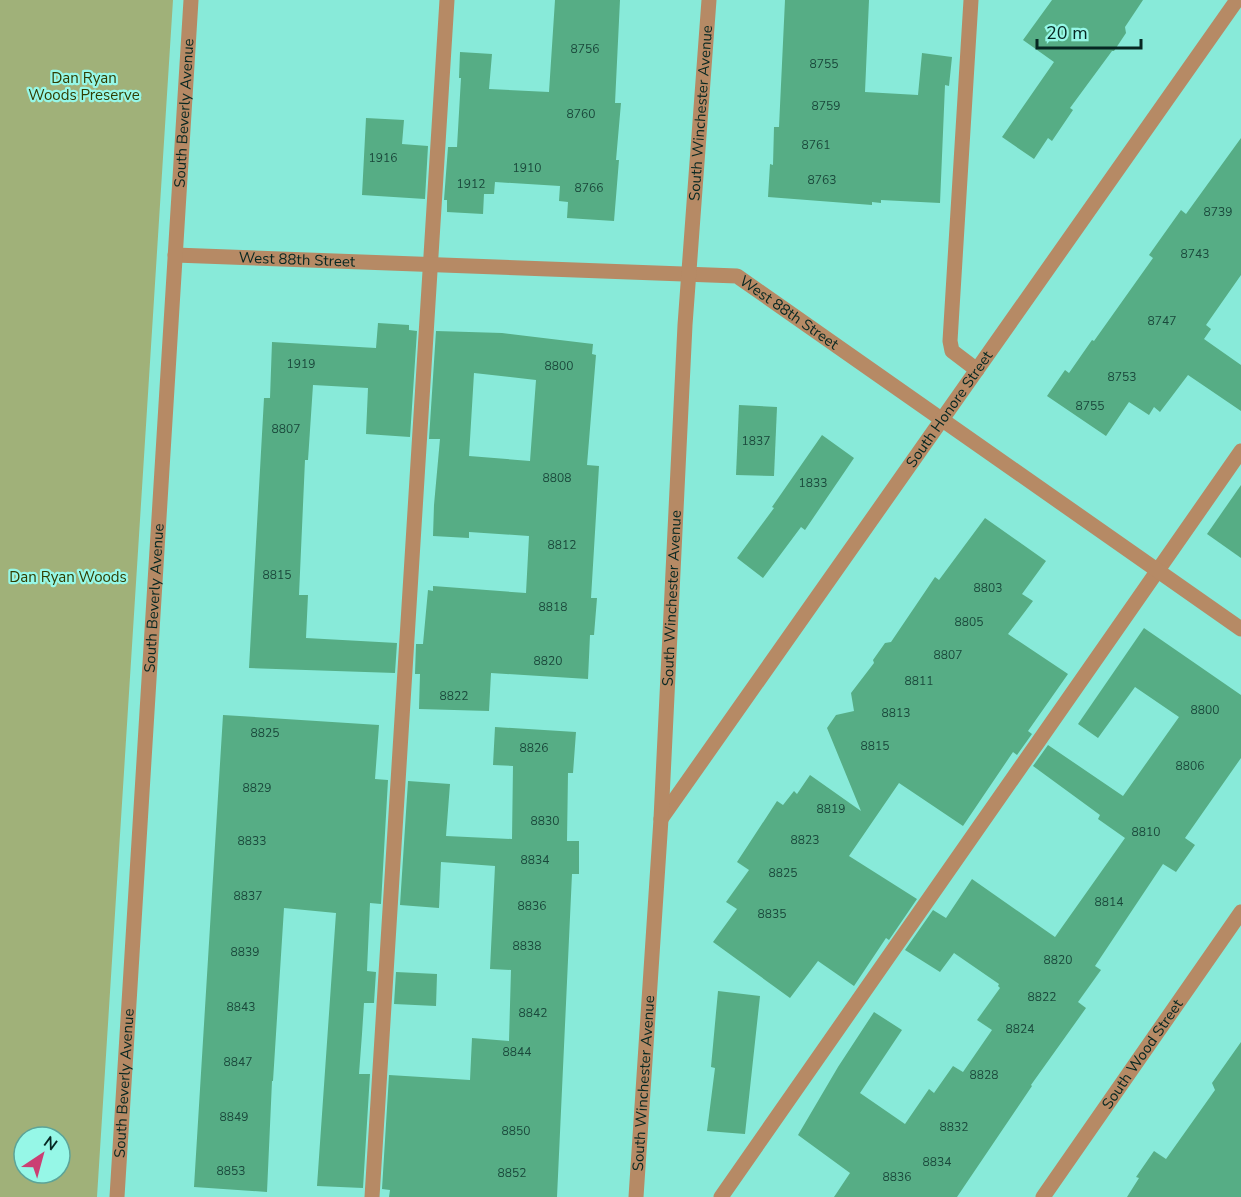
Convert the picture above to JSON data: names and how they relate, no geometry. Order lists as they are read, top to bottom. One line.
{"streets":{"street":["South Beverly Avenue","South Winchester Avenue","West 88th Street","South Honore Street","South Wood Street"]},"crossings":[["South Beverly Avenue","West 88th Street"],["South Winchester Avenue","West 88th Street"],["South Winchester Avenue","South Honore Street"],["West 88th Street","South Honore Street"]],"parks":["Dan Ryan Woods Preserve","Dan Ryan Woods"],"house_numbers":["8756","8755","8759","8760","8761","1916","1910","8763","1912","8766","8739","8743","8747","1919","8800","8753","8755","8807","1837","8808","1833","8812","8815","8803","8818","8805","8807","8820","8811","8822","8800","8813","8825","8815","8826","8806","8829","8819","8830","8810","8823","8833","8834","8825","8837","8814","8836","8835","8838","8839","8820","8822","8843","8842","8824","8844","8847","8828","8849","8832","8850","8834","8853","8852","8836"],"scale_bar":"20 m","north":"top right"}
